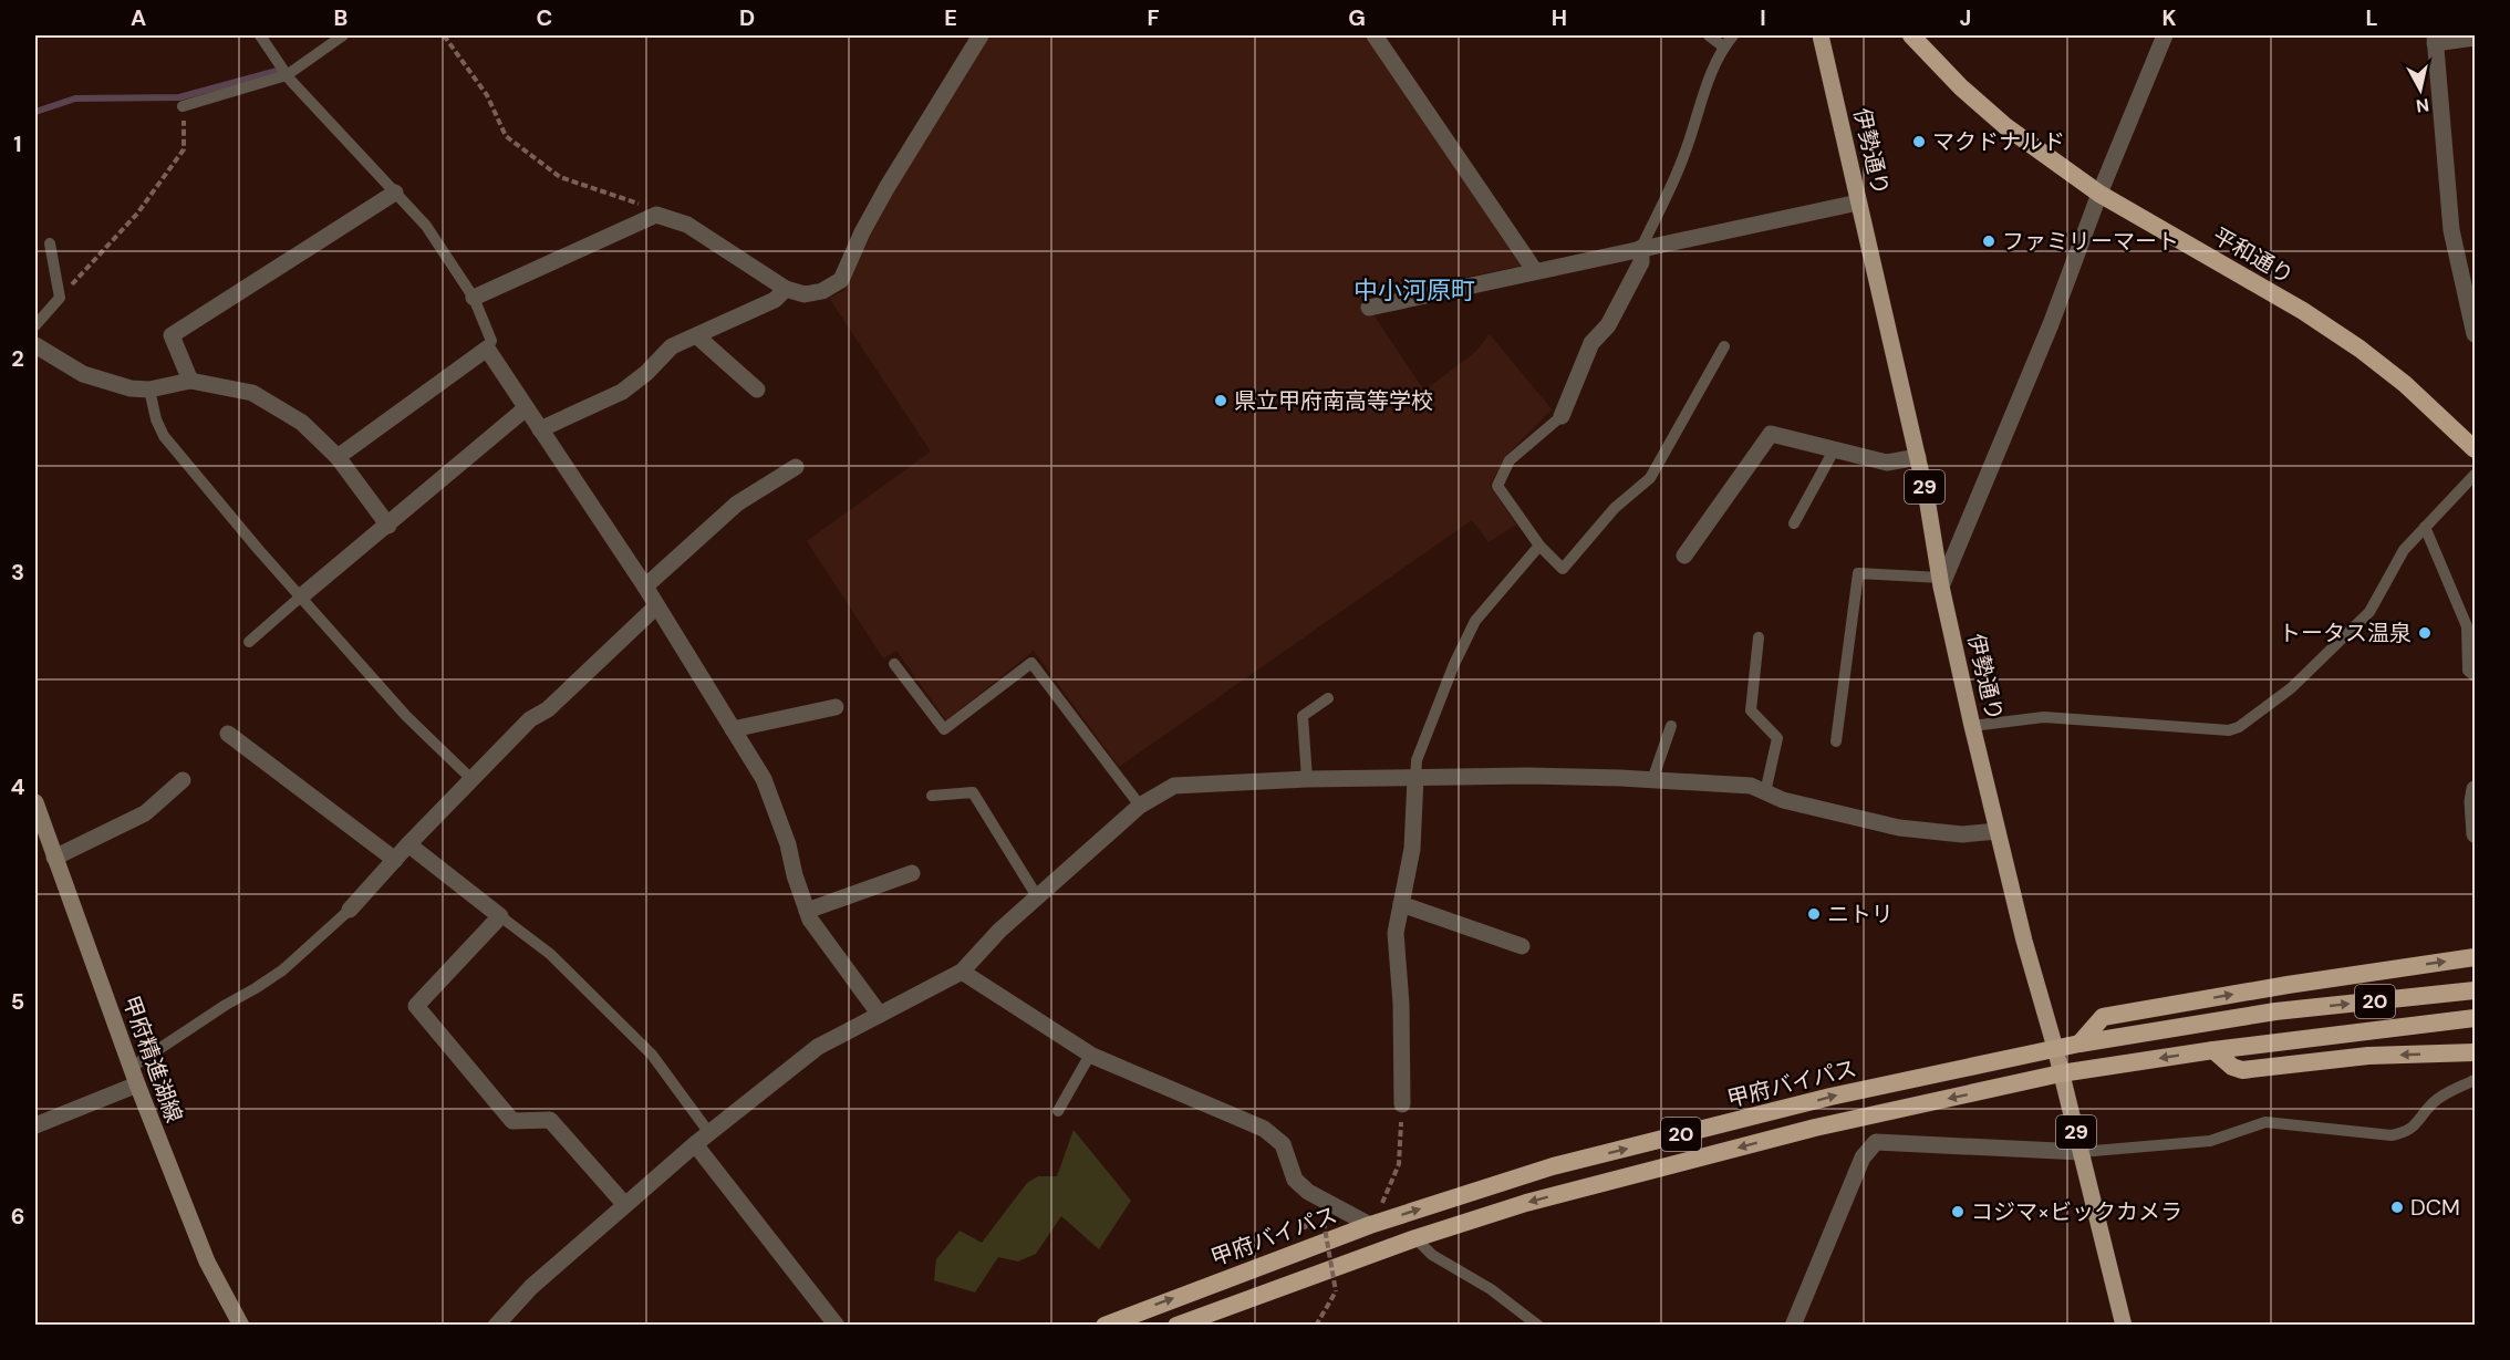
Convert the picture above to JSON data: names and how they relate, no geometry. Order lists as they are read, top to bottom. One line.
{"streets":{"highway":["平和通り","20","甲府バイパス"],"main road":["伊勢通り","29","甲府精進湖線"]},"crossings":[["伊勢通り","20"],["伊勢通り","甲府バイパス"]],"districts":["中小河原町"],"places":["マクドナルド","ファミリーマート","県立甲府南高等学校","トータス温泉","ニトリ","DCM","コジマ×ビックカメラ"],"north":"bottom","grid":{"columns":["A","B","C","D","E","F","G","H","I","J","K","L"],"rows":["1","2","3","4","5","6"]}}
